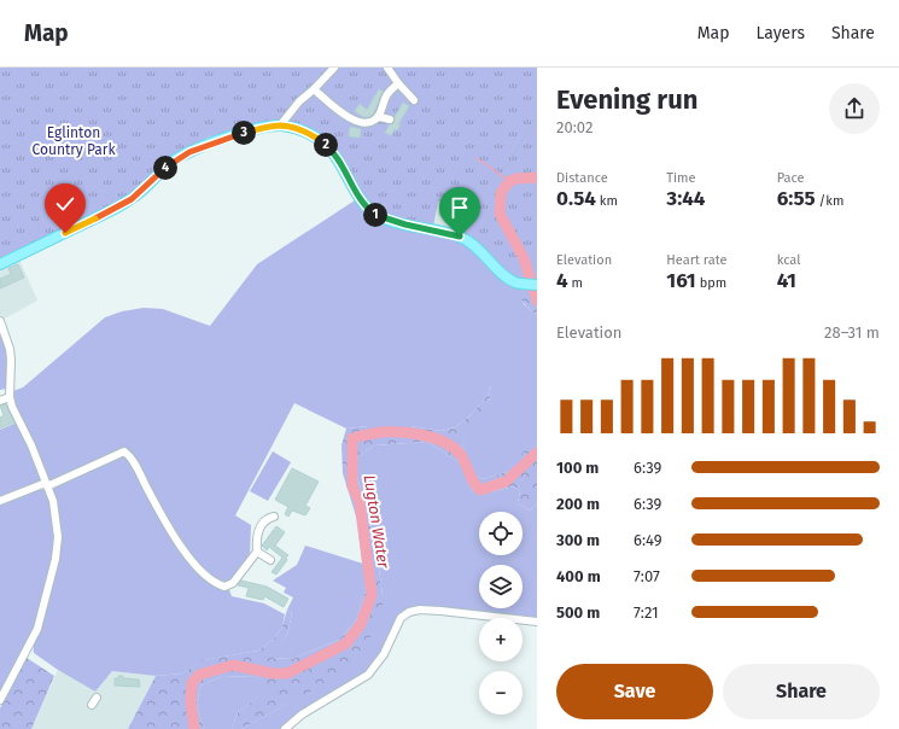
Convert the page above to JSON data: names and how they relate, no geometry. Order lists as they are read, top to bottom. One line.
{"water":["Lugton Water"],"parks":["Eglinton Country Park"],"page":{"header":"Map","nav":["Map","Layers","Share"],"heading":["Evening run","20:02"],"pins":["3","2","4","1"],"stats":[["Distance","0.54 km"],["Time","3:44"],["Pace","6:55 /km"],["Elevation","4 m"],["Heart rate","161 bpm"],["kcal","41"]],"chart":["Elevation","28–31 m"],"list":[{"name":"100 m","note":"6:39"},{"name":"200 m","note":"6:39"},{"name":"300 m","note":"6:49"},{"name":"400 m","note":"7:07"},{"name":"500 m","note":"7:21"}],"map_buttons":["+","−"],"buttons":["Save","Share"]}}
